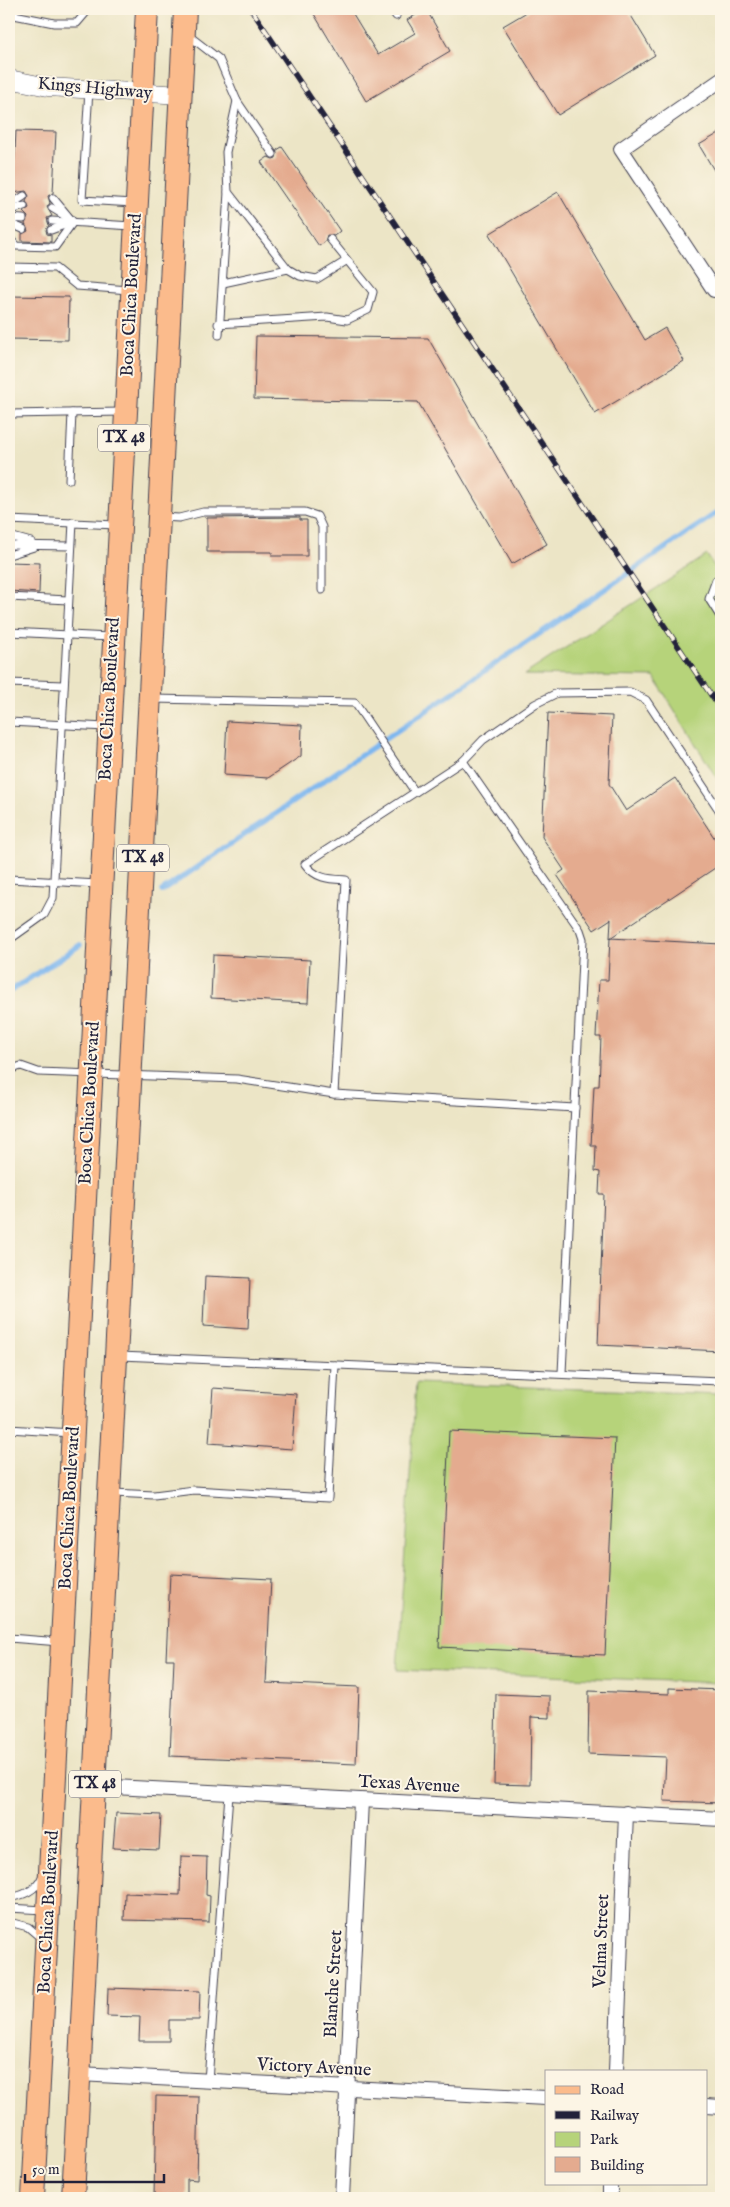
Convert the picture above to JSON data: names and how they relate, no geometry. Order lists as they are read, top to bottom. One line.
{"streets":{"main road":["Boca Chica Boulevard","TX 48"],"street":["Kings Highway","Texas Avenue","Velma Street","Blanche Street","Victory Avenue"]},"crossings":[["Kings Highway","Boca Chica Boulevard"],["Kings Highway","TX 48"],["TX 48","Texas Avenue"],["TX 48","Victory Avenue"],["Texas Avenue","Velma Street"],["Texas Avenue","Blanche Street"],["Blanche Street","Victory Avenue"]],"legend":["Road","Railway","Park","Building"],"scale_bar":"50 m"}
